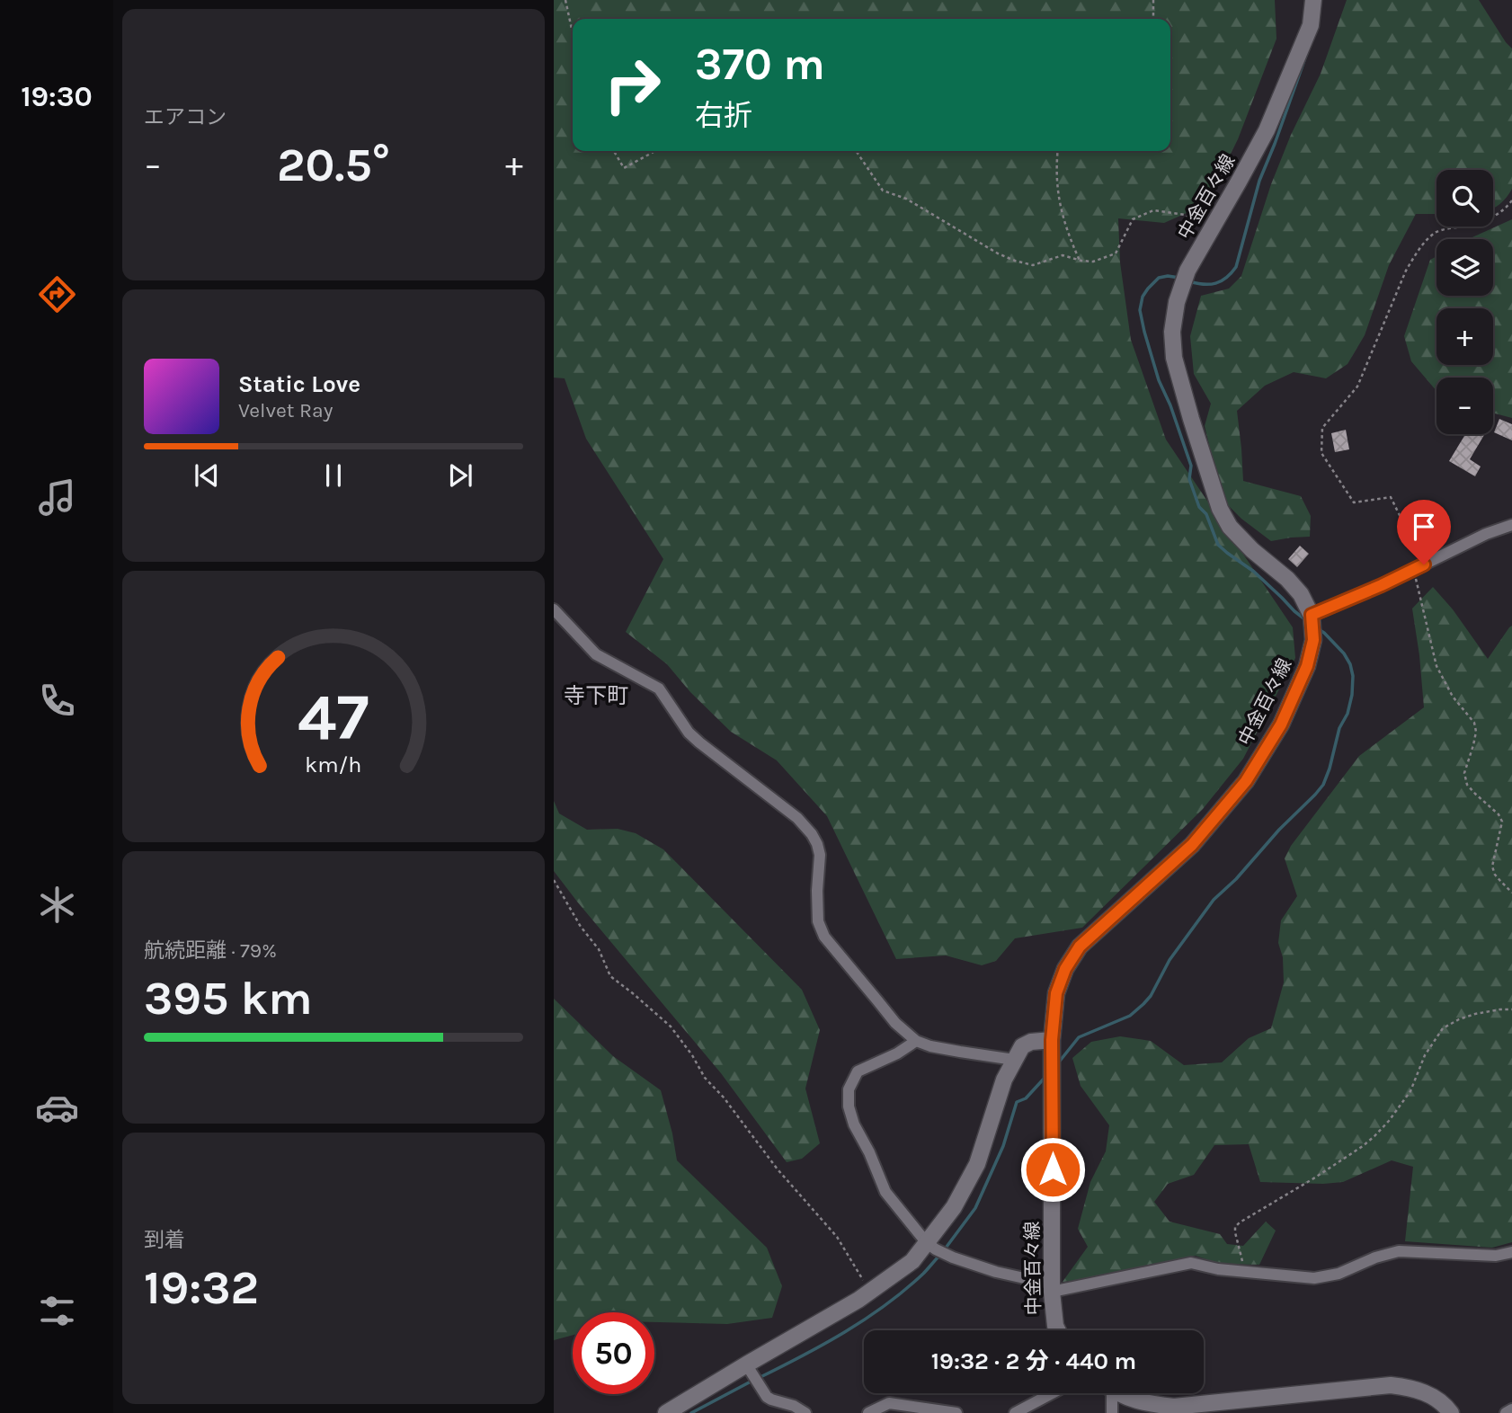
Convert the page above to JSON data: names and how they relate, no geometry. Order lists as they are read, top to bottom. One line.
{"streets":{"main road":["中金百々線"]},"districts":["寺下町"],"page":{"tabs":"19:30","tile":["エアコン",["航続距離 · 79%","395 km"],["到着","19:32"]],"turn":["370 m","右折"],"heat":["−","20.5°","+"],"map_buttons":["+","−"],"song":["Static Love","Velvet Ray"],"limit":"50","trip":"19:32 · 2 分 · 440 m","gauge":["47","km/h"]}}
